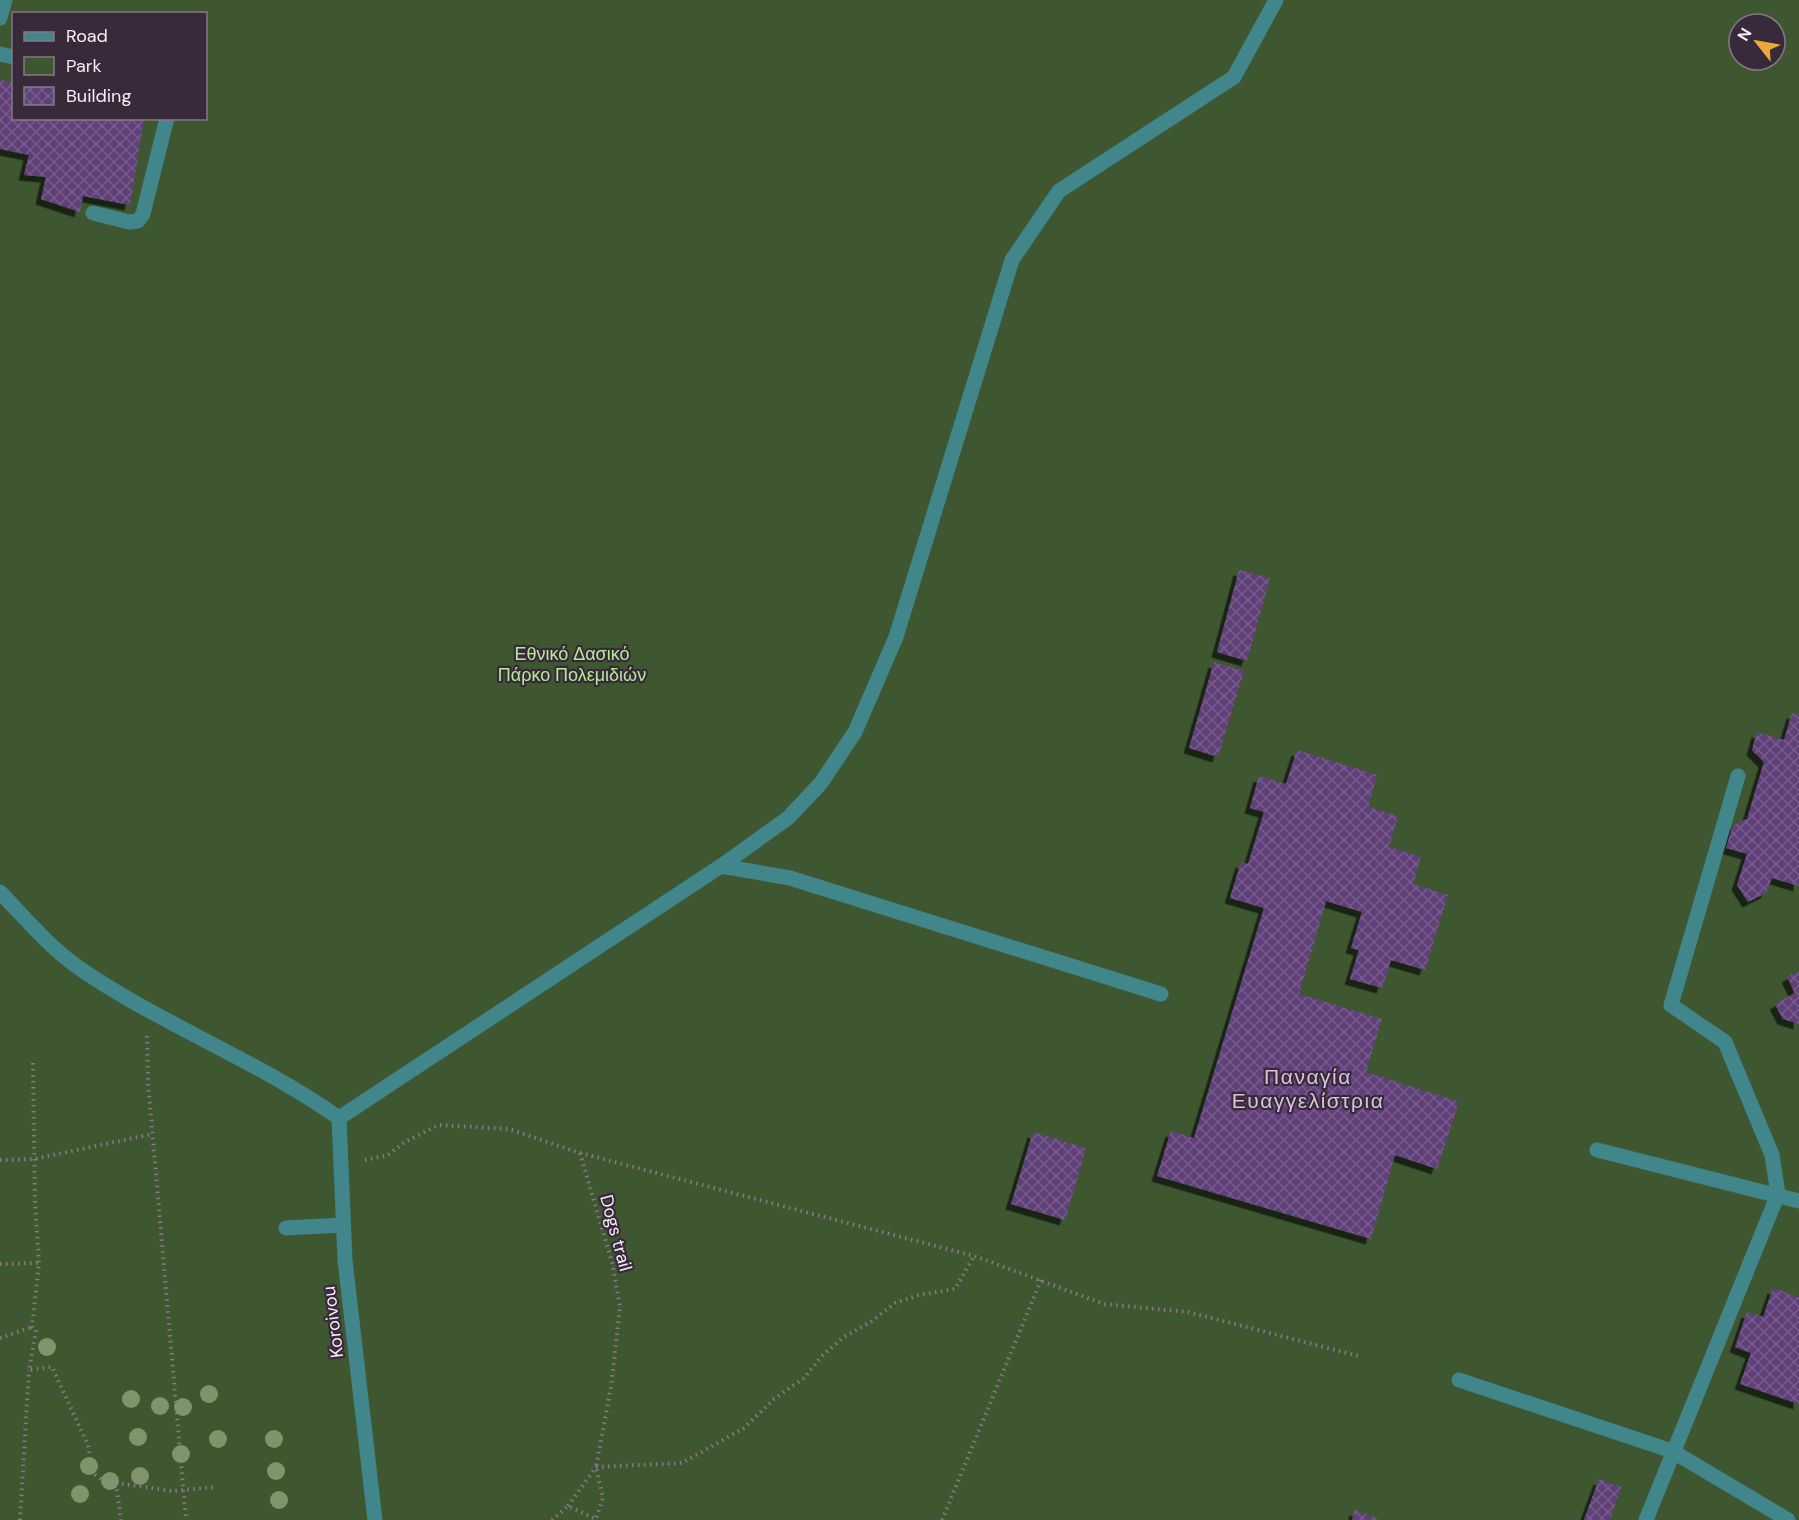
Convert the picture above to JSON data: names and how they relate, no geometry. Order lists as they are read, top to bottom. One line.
{"streets":{"street":["Koroivou"],"path":["Dogs trail"]},"districts":["Παναγία Ευαγγελίστρια"],"parks":["Εθνικό Δασικό Πάρκο Πολεμιδιών"],"legend":["Road","Park","Building"],"north":"top left"}
